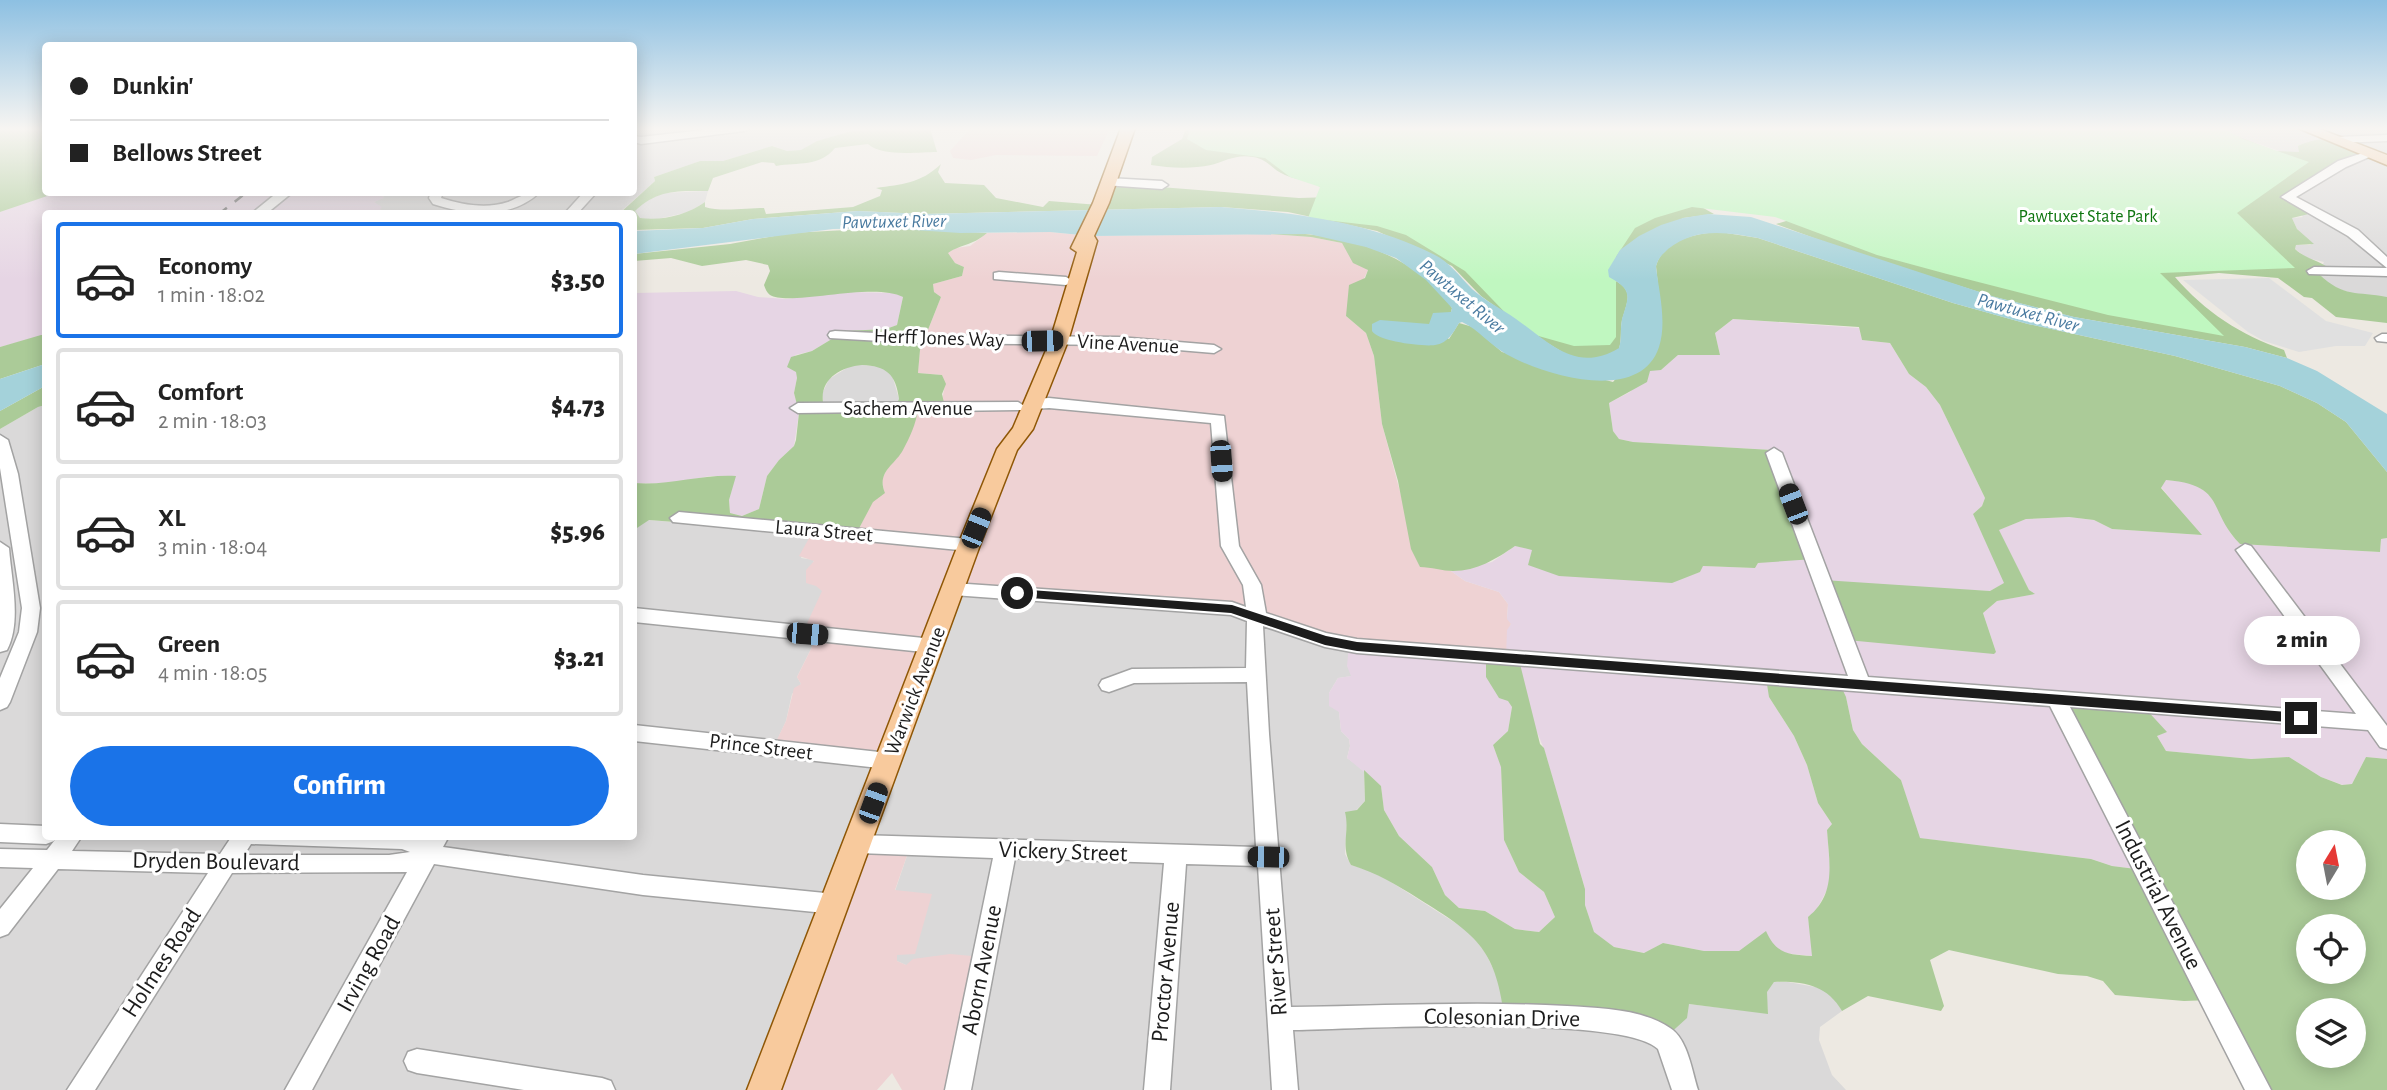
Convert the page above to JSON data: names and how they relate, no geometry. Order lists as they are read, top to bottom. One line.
{"streets":{"main road":["Warwick Avenue"],"street":["Herff Jones Way","Vine Avenue","Sachem Avenue","Laura Street","Prince Street","Vickery Street","Dryden Boulevard","Industrial Avenue","River Street","Holmes Road","Irving Road","Aborn Avenue","Proctor Avenue","Colesonian Drive"]},"crossings":[["Herff Jones Way","Vine Avenue"],["Herff Jones Way","Warwick Avenue"],["Vine Avenue","Warwick Avenue"],["Sachem Avenue","Warwick Avenue"],["Sachem Avenue","River Street"],["Laura Street","Warwick Avenue"],["Warwick Avenue","Prince Street"],["Warwick Avenue","Vickery Street"],["Warwick Avenue","Dryden Boulevard"],["Vickery Street","River Street"],["Vickery Street","Aborn Avenue"],["Vickery Street","Proctor Avenue"],["Dryden Boulevard","Holmes Road"],["Dryden Boulevard","Irving Road"],["River Street","Colesonian Drive"]],"water":["Pawtuxet River"],"parks":["Pawtuxet State Park"],"north":"top","page":{"banner":["Dunkin'","Bellows Street"],"list":[{"name":"Economy","note":"1 min · 18:02","value":"$3.50"},{"name":"Comfort","note":"2 min · 18:03","value":"$4.73"},{"name":"XL","note":"3 min · 18:04","value":"$5.96"},{"name":"Green","note":"4 min · 18:05","value":"$3.21"}],"bubble":"2 min","buttons":"Confirm"}}
